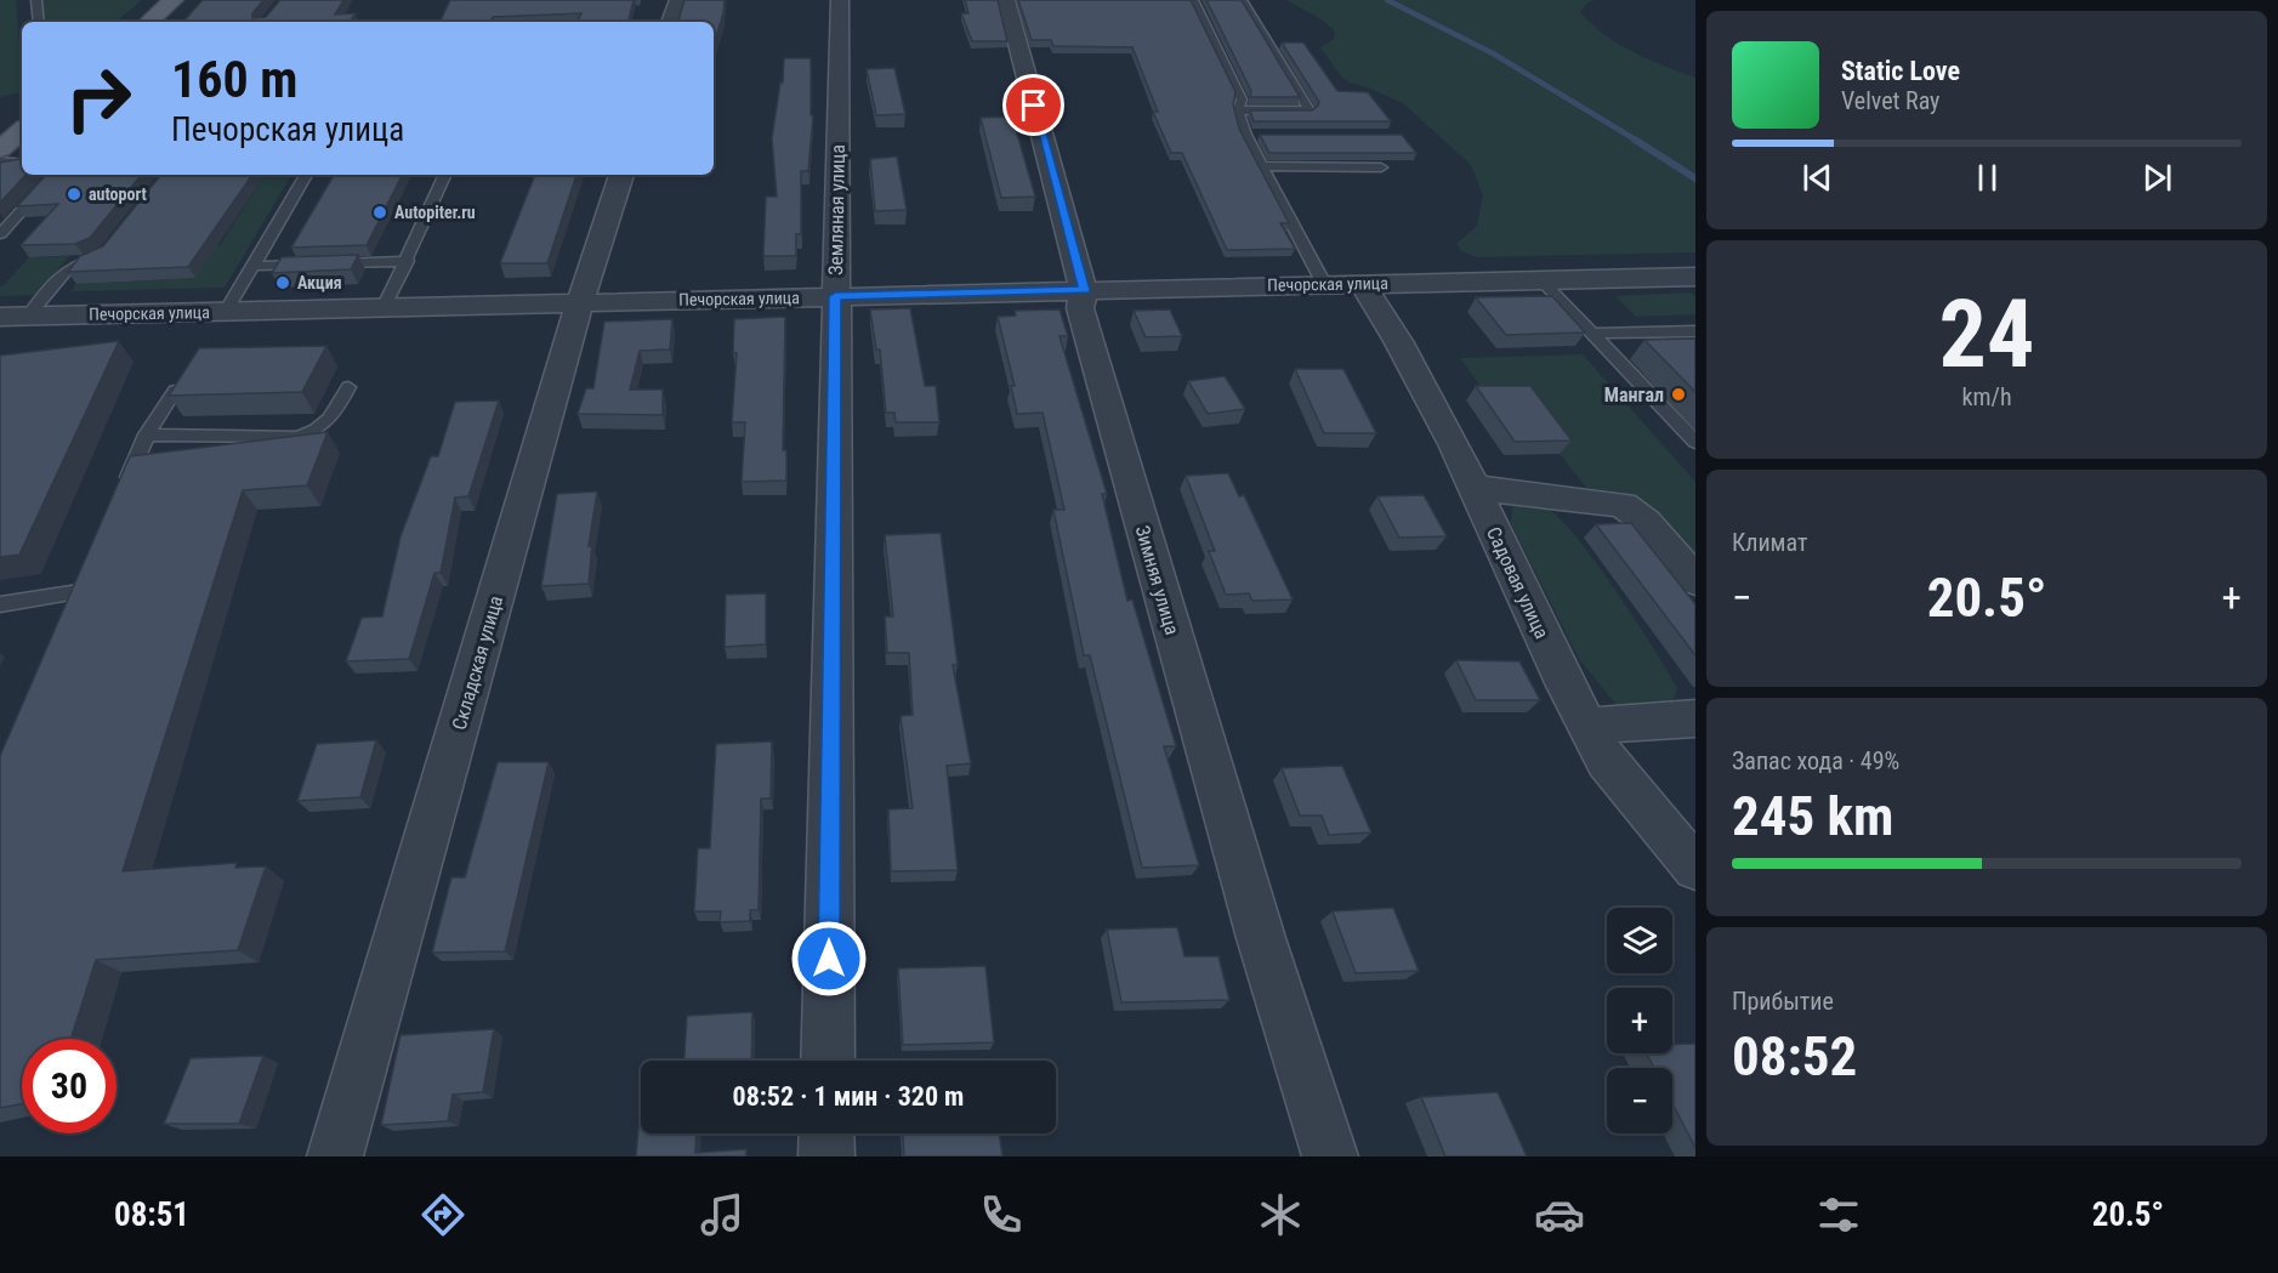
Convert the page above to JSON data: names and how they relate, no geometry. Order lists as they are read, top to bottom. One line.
{"streets":{"street":["Земляная улица","Печорская улица","Зимняя улица","Садовая улица","Складская улица"]},"crossings":[["Земляная улица","Печорская улица"],["Печорская улица","Зимняя улица"],["Печорская улица","Садовая улица"],["Печорская улица","Складская улица"]],"places":["autoport","Autopiter.ru","Акция","Мангал"],"page":{"turn":["160 m","Печорская улица"],"song":["Static Love","Velvet Ray"],"tile":[["24","km/h"],"Климат",["Запас хода · 49%","245 km"],["Прибытие","08:52"]],"heat":["−","20.5°","+"],"map_buttons":["+","−"],"limit":"30","trip":"08:52 · 1 мин · 320 m","tabs":["08:51","20.5°"]}}
